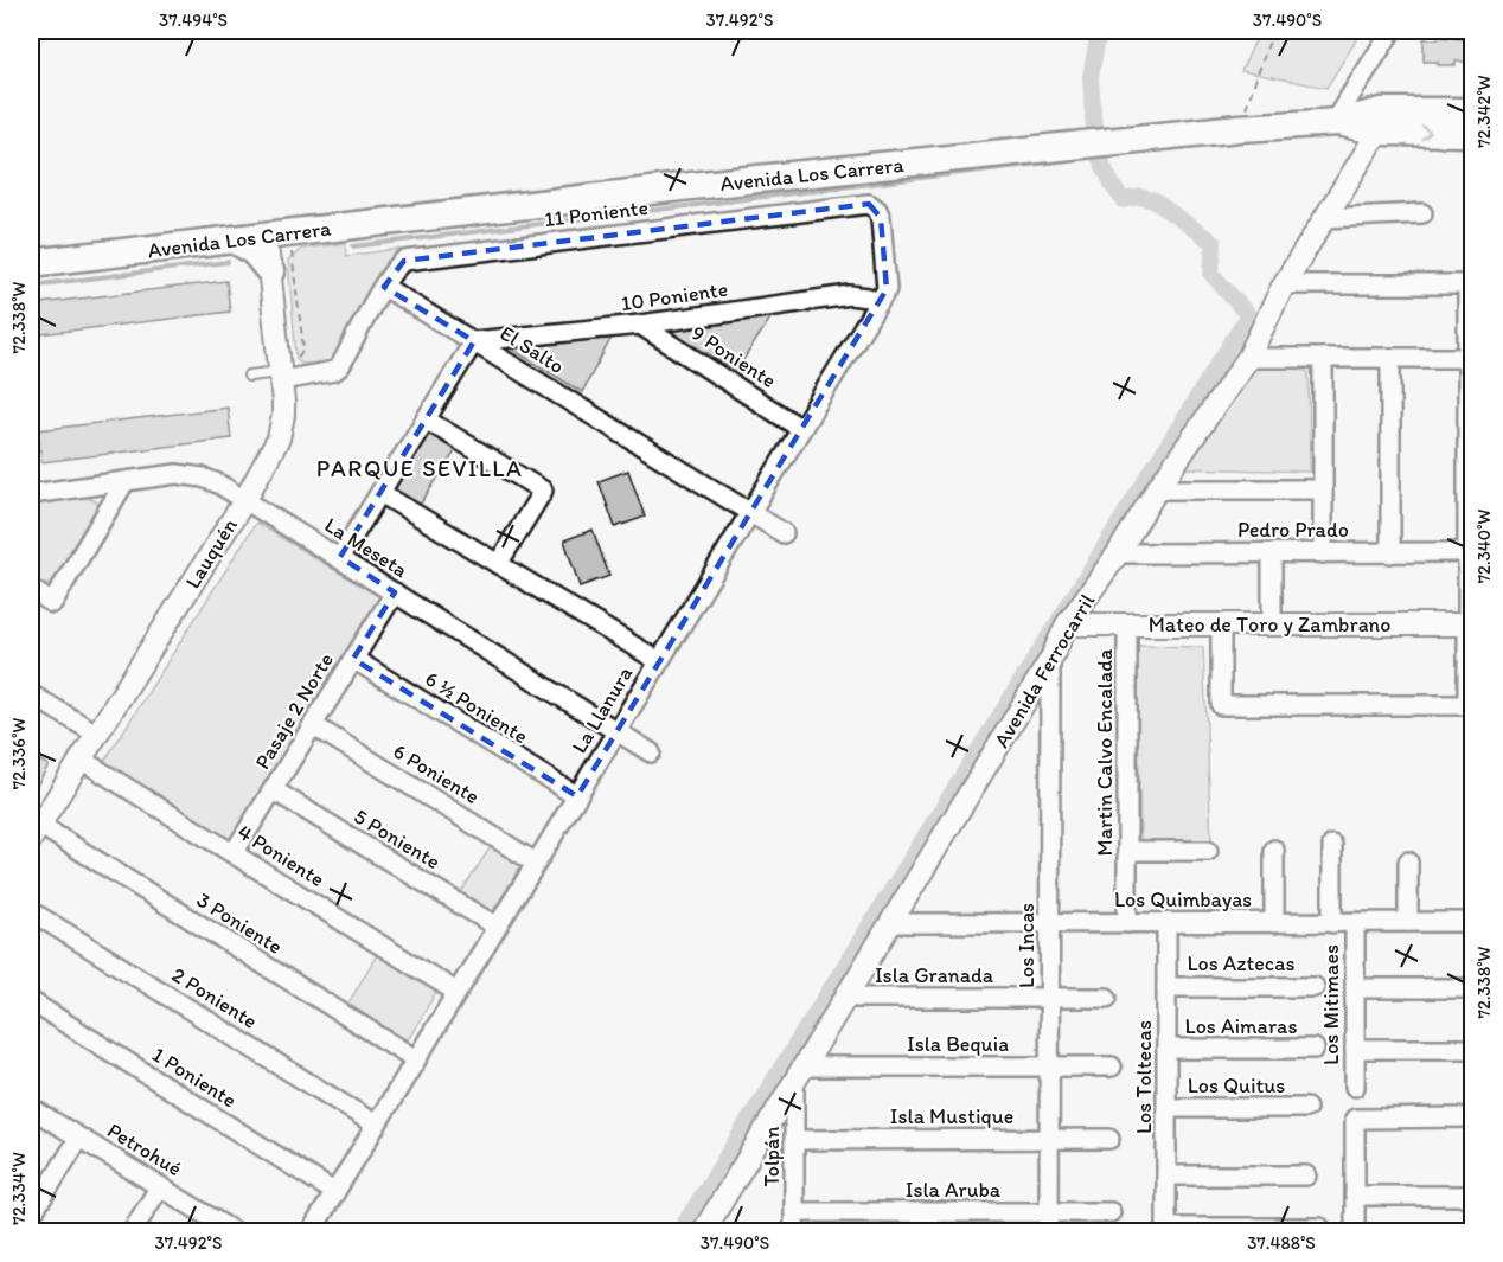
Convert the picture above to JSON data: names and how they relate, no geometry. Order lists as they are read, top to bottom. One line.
{"streets":{"main road":["Avenida Los Carrera"],"street":["11 Poniente","10 Poniente","El Salto","9 Poniente","Pedro Prado","La Meseta","Lauquén","Mateo de Toro y Zambrano","Avenida Ferrocarril","6 ½ Poniente","La Llanura","Pasaje 2 Norte","Martin Calvo Encalada","6 Poniente","5 Poniente","4 Poniente","Los Quimbayas","3 Poniente","Los Incas","Los Aztecas","Isla Granada","2 Poniente","Los Mitimaes","Los Aimaras","Isla Bequia","1 Poniente","Los Toltecas","Los Quitus","Isla Mustique","Petrohué","Tolpán","Isla Aruba"]},"crossings":[["Avenida Los Carrera","Avenida Ferrocarril"],["11 Poniente","El Salto"],["11 Poniente","La Llanura"],["10 Poniente","El Salto"],["10 Poniente","9 Poniente"],["10 Poniente","La Llanura"],["El Salto","La Llanura"],["9 Poniente","La Llanura"],["Pedro Prado","Avenida Ferrocarril"],["La Meseta","Lauquén"],["La Meseta","La Llanura"],["La Meseta","Pasaje 2 Norte"],["Lauquén","4 Poniente"],["Lauquén","3 Poniente"],["Mateo de Toro y Zambrano","Avenida Ferrocarril"],["Mateo de Toro y Zambrano","Martin Calvo Encalada"],["Avenida Ferrocarril","Los Quimbayas"],["Avenida Ferrocarril","Los Incas"],["Avenida Ferrocarril","Isla Granada"],["Avenida Ferrocarril","Isla Bequia"],["Avenida Ferrocarril","Tolpán"],["6 ½ Poniente","La Llanura"],["6 ½ Poniente","Pasaje 2 Norte"],["La Llanura","6 Poniente"],["La Llanura","5 Poniente"],["La Llanura","4 Poniente"],["La Llanura","3 Poniente"],["La Llanura","2 Poniente"],["La Llanura","1 Poniente"],["Pasaje 2 Norte","6 Poniente"],["Pasaje 2 Norte","5 Poniente"],["Pasaje 2 Norte","4 Poniente"],["Martin Calvo Encalada","Los Quimbayas"],["Los Quimbayas","Los Incas"],["Los Quimbayas","Los Mitimaes"],["Los Quimbayas","Los Toltecas"],["Los Incas","Isla Granada"],["Los Incas","Isla Bequia"],["Los Incas","Isla Mustique"],["Los Incas","Isla Aruba"],["Los Aztecas","Los Toltecas"],["Los Aimaras","Los Toltecas"],["Isla Bequia","Tolpán"],["Los Toltecas","Los Quitus"],["Isla Mustique","Tolpán"],["Tolpán","Isla Aruba"]],"districts":["PARQUE SEVILLA"],"coordinates":["37.494°S","37.492°S","37.490°S","72.342°W","72.338°W","72.340°W","72.336°W","72.334°W","37.488°S"]}
